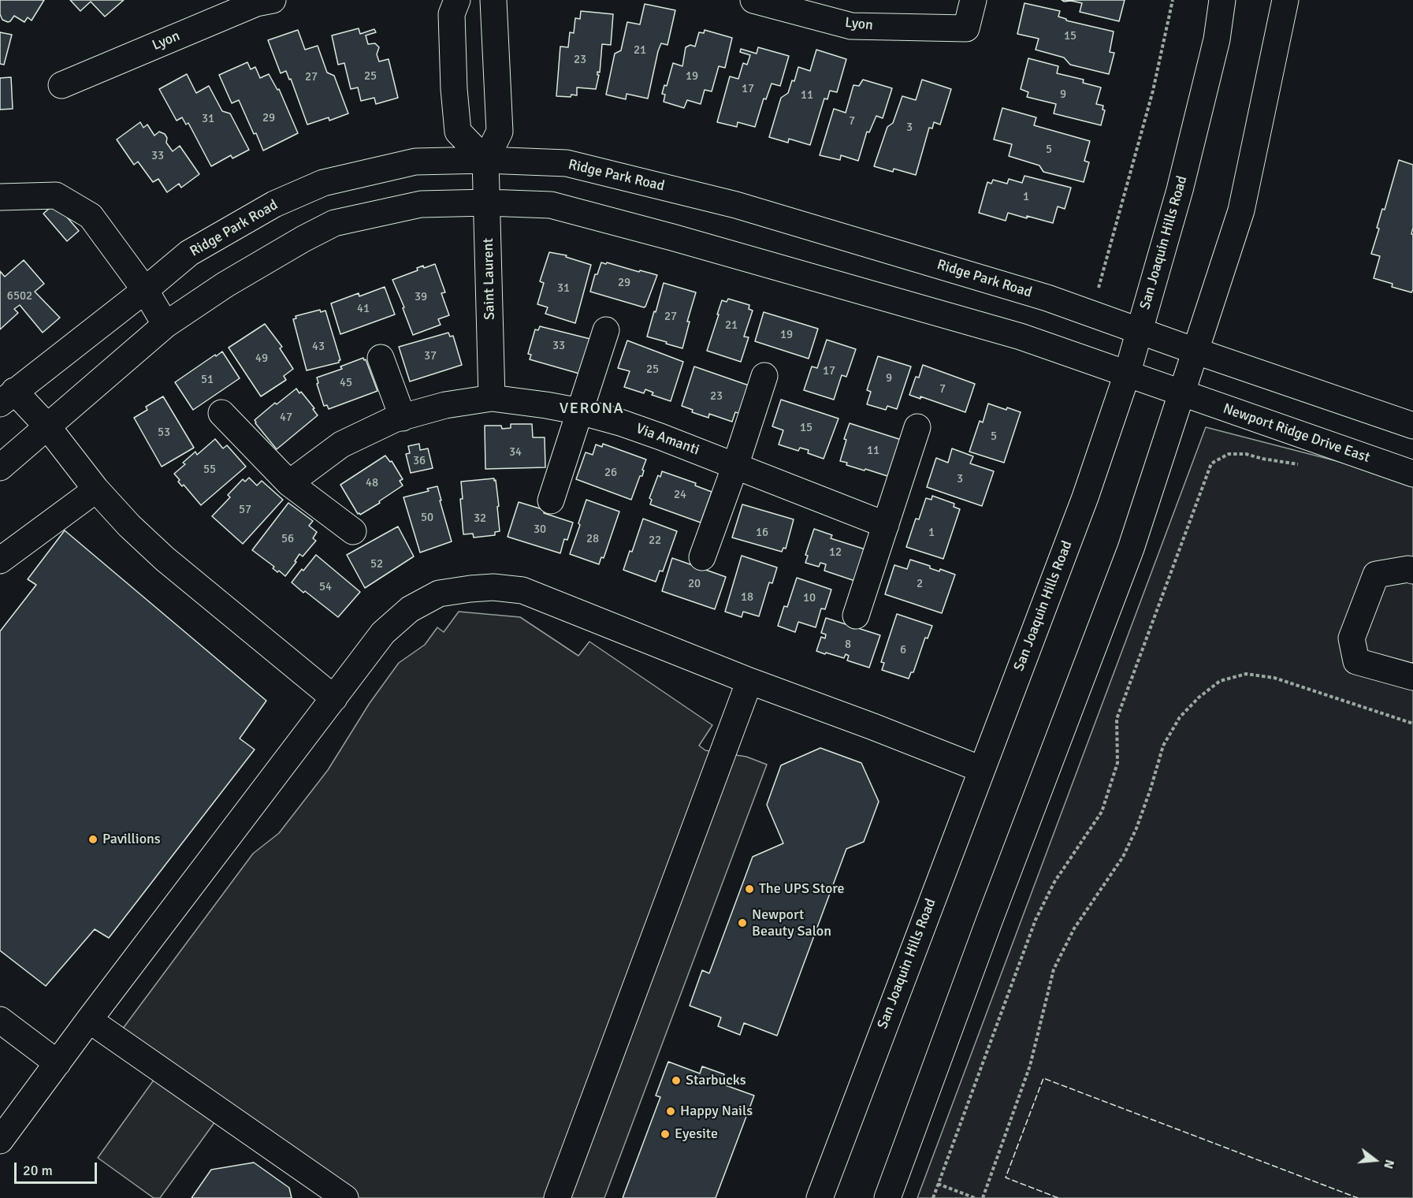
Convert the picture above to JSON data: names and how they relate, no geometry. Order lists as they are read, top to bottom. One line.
{"streets":{"street":["Lyon","Ridge Park Road","San Joaquin Hills Road","Saint Laurent","Newport Ridge Drive East","Via Amanti"]},"crossings":[["Ridge Park Road","San Joaquin Hills Road"],["Ridge Park Road","Saint Laurent"],["Saint Laurent","Via Amanti"]],"districts":["VERONA"],"places":["Pavillions","The UPS Store","Newport Beauty Salon","Starbucks","Happy Nails","Eyesite"],"house_numbers":["15","21","23","25","19","27","17","9","11","29","31","7","3","5","33","1","29","31","6502","39","41","27","21","19","33","43","37","49","25","17","9","51","45","7","23","47","15","53","5","11","34","36","55","26","3","48","24","57","50","32","30","16","1","56","28","22","12","52","20","2","54","18","10","8","6"],"scale_bar":"20 m","north":"right"}
